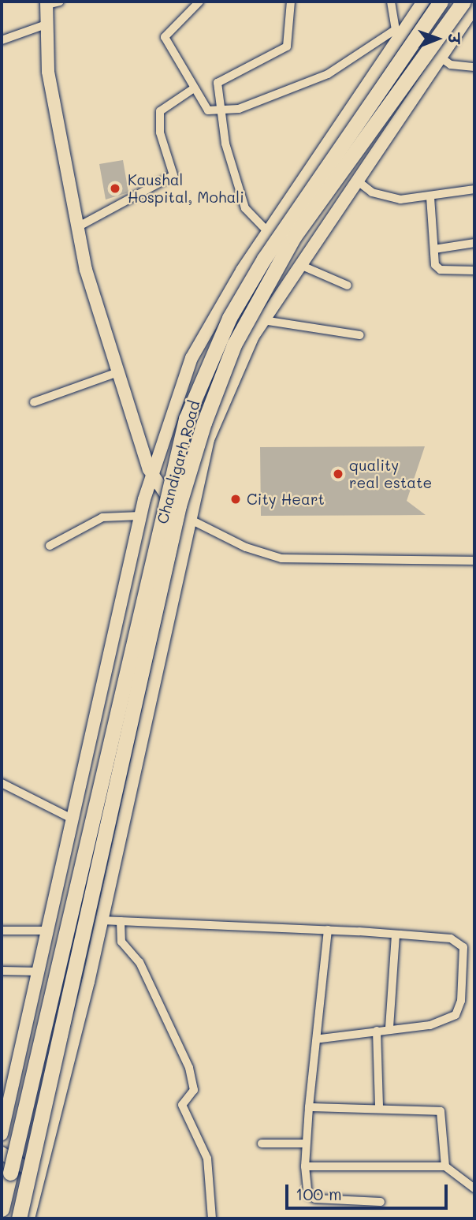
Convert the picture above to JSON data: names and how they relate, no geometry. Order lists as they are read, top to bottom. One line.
{"streets":{"highway":["Chandigarh Road"]},"places":["Kaushal Hospital, Mohali","quality real estate","City Heart"],"scale_bar":"100 m","north":"right"}
